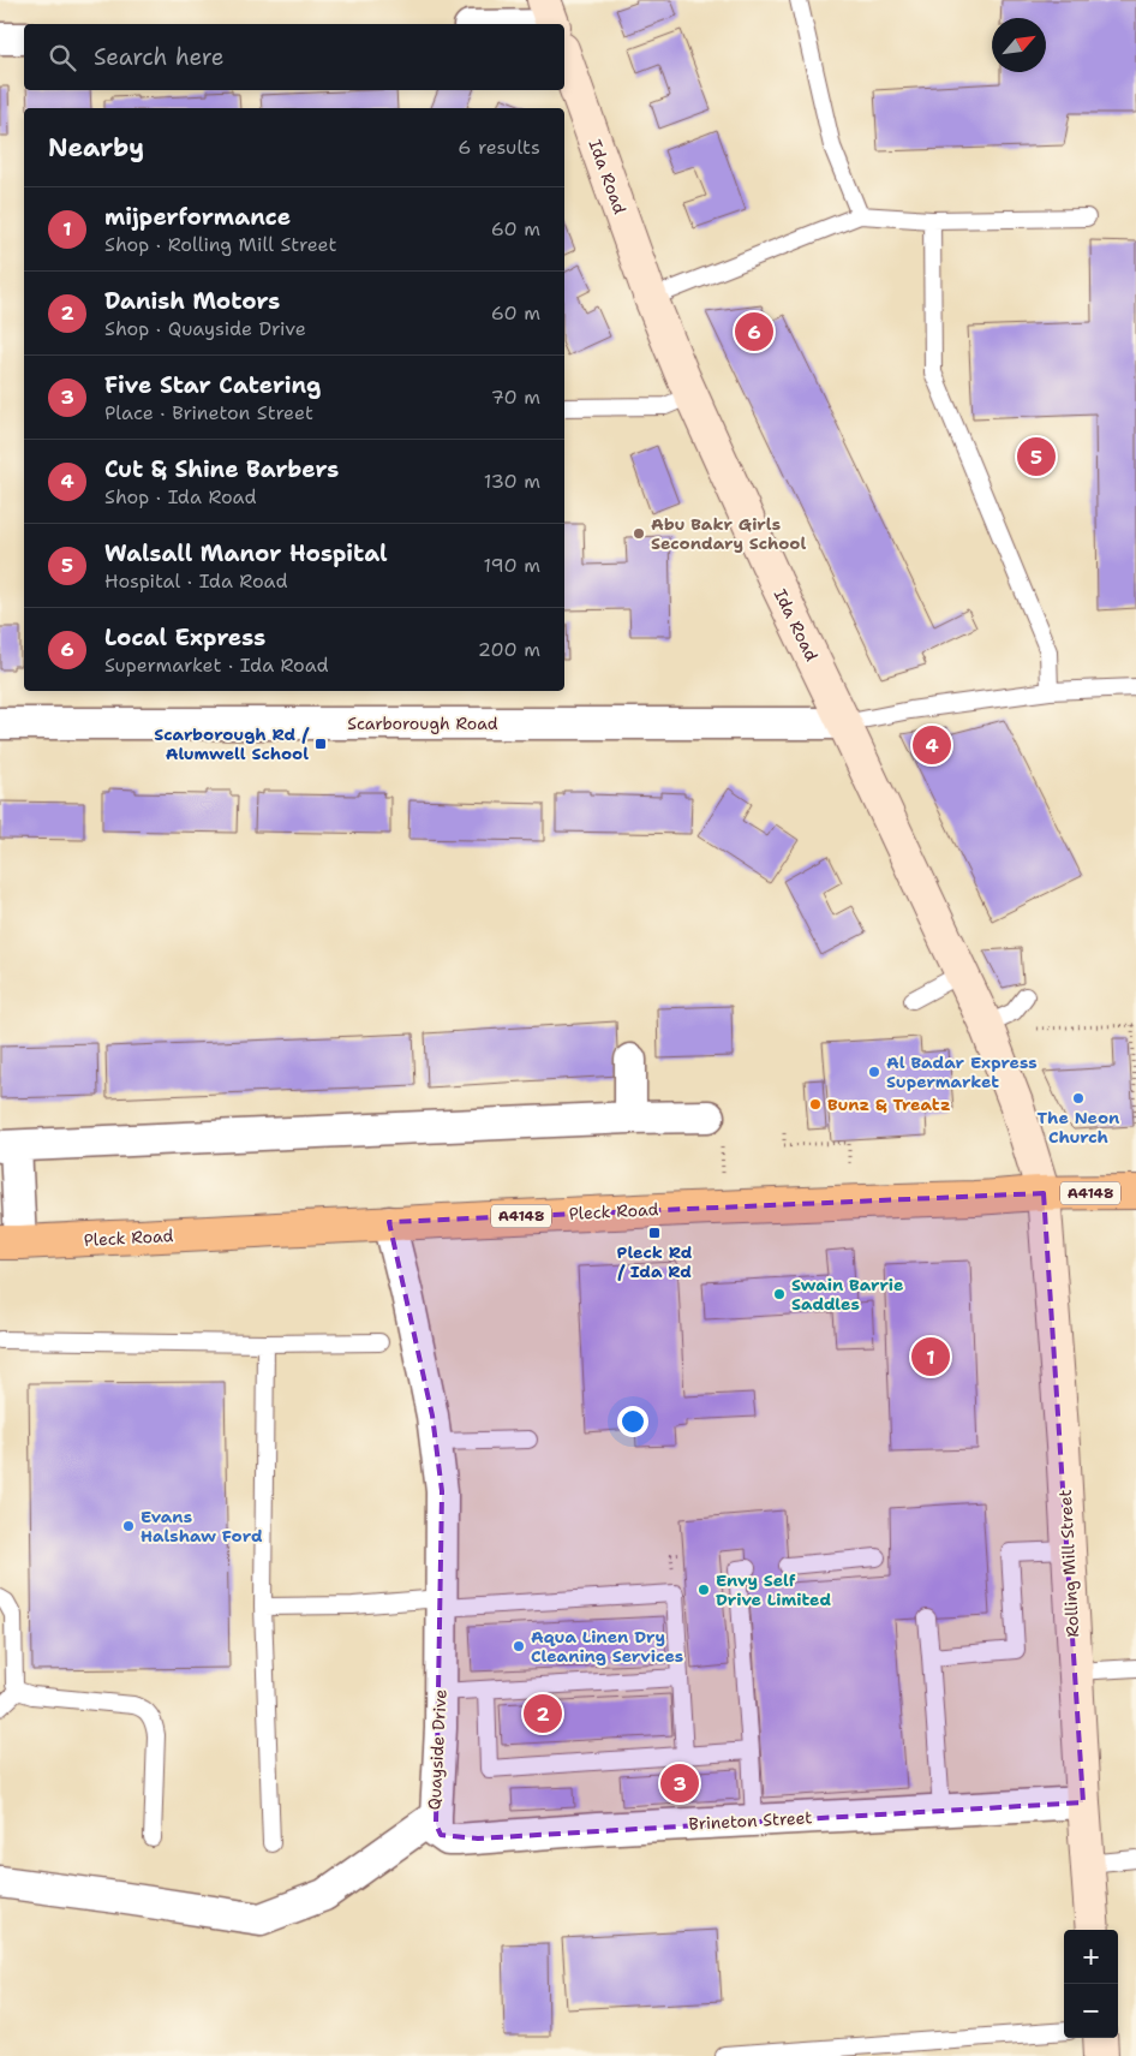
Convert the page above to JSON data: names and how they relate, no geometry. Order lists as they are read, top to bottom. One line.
{"streets":{"highway":["A4148","Pleck Road"],"street":["Ida Road","Scarborough Road","Rolling Mill Street","Quayside Drive","Brineton Street"]},"crossings":[["Ida Road","Scarborough Road"],["Ida Road","Pleck Road"],["Ida Road","Rolling Mill Street"],["Pleck Road","Rolling Mill Street"],["Pleck Road","Quayside Drive"],["Rolling Mill Street","Brineton Street"],["Quayside Drive","Brineton Street"]],"places":{"other":["Abu Bakr Girls Secondary School","Al Badar Express Supermarket","The Neon Church","Bunz & Treatz","Swain Barrie Saddles","Evans Halshaw Ford","Envy Self Drive Limited","Aqua Linen Dry Cleaning Services"],"transit":["Scarborough Rd / Alumwell School","Pleck Rd / Ida Rd"]},"north":"top right","page":{"search":"Search here","heading":["Nearby","6 results"],"list":[{"mark":"1","name":"mijperformance","note":"Shop · Rolling Mill Street","value":"60 m"},{"mark":"2","name":"Danish Motors","note":"Shop · Quayside Drive","value":"60 m"},{"mark":"3","name":"Five Star Catering","note":"Place · Brineton Street","value":"70 m"},{"mark":"4","name":"Cut & Shine Barbers","note":"Shop · Ida Road","value":"130 m"},{"mark":"5","name":"Walsall Manor Hospital","note":"Hospital · Ida Road","value":"190 m"},{"mark":"6","name":"Local Express","note":"Supermarket · Ida Road","value":"200 m"}],"pins":["6","5","4","1","2","3"],"map_buttons":["+","−"]}}
